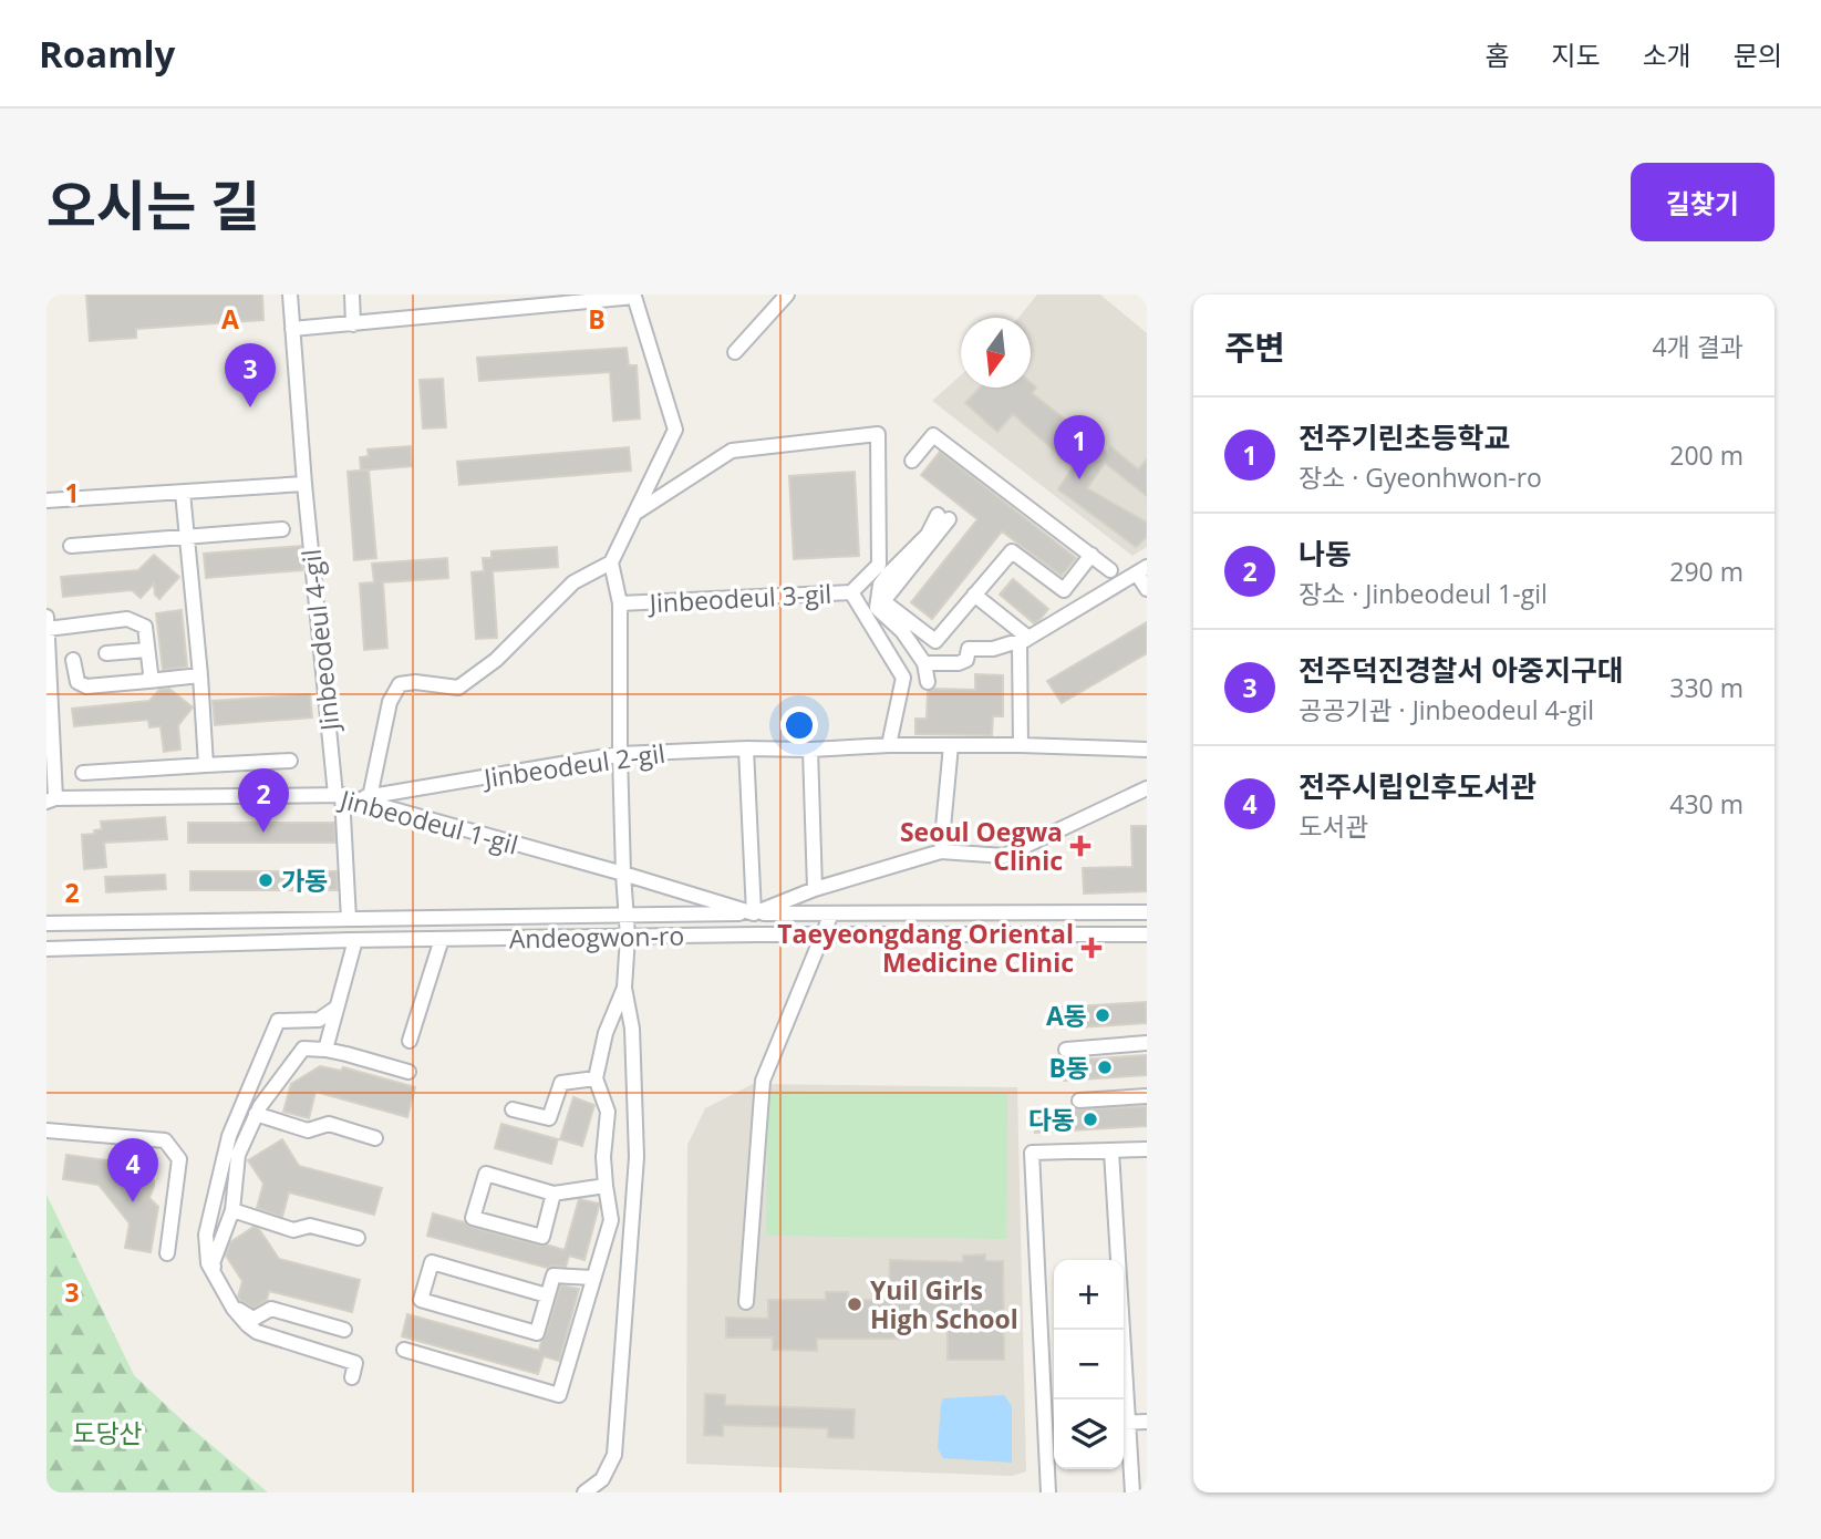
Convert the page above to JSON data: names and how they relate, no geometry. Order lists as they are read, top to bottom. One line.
{"streets":{"street":["Jinbeodeul 3-gil","Jinbeodeul 4-gil","Jinbeodeul 2-gil","Jinbeodeul 1-gil","Andeogwon-ro"]},"crossings":[["Jinbeodeul 3-gil","Jinbeodeul 4-gil"],["Jinbeodeul 3-gil","Jinbeodeul 2-gil"],["Jinbeodeul 4-gil","Jinbeodeul 2-gil"],["Jinbeodeul 4-gil","Jinbeodeul 1-gil"],["Jinbeodeul 4-gil","Andeogwon-ro"],["Jinbeodeul 2-gil","Jinbeodeul 1-gil"],["Jinbeodeul 1-gil","Andeogwon-ro"]],"parks":["도당산"],"places":{"health":["Seoul Oegwa Clinic","Taeyeongdang Oriental Medicine Clinic"],"other":["가동","A동","B동","다동","Yuil Girls High School"]},"north":"bottom","page":{"header":"Roamly","nav":["홈","지도","소개","문의"],"title":"오시는 길","buttons":"길찾기","heading":["주변","4개 결과"],"pins":["3","1","2","4"],"list":[{"mark":"1","name":"전주기린초등학교","note":"장소 · Gyeonhwon-ro","value":"200 m"},{"mark":"2","name":"나동","note":"장소 · Jinbeodeul 1-gil","value":"290 m"},{"mark":"3","name":"전주덕진경찰서 아중지구대","note":"공공기관 · Jinbeodeul 4-gil","value":"330 m"},{"mark":"4","name":"전주시립인후도서관","note":"도서관","value":"430 m"}],"map_buttons":["+","−"]},"grid":{"columns":["A","B"],"rows":["1","2","3"]}}
